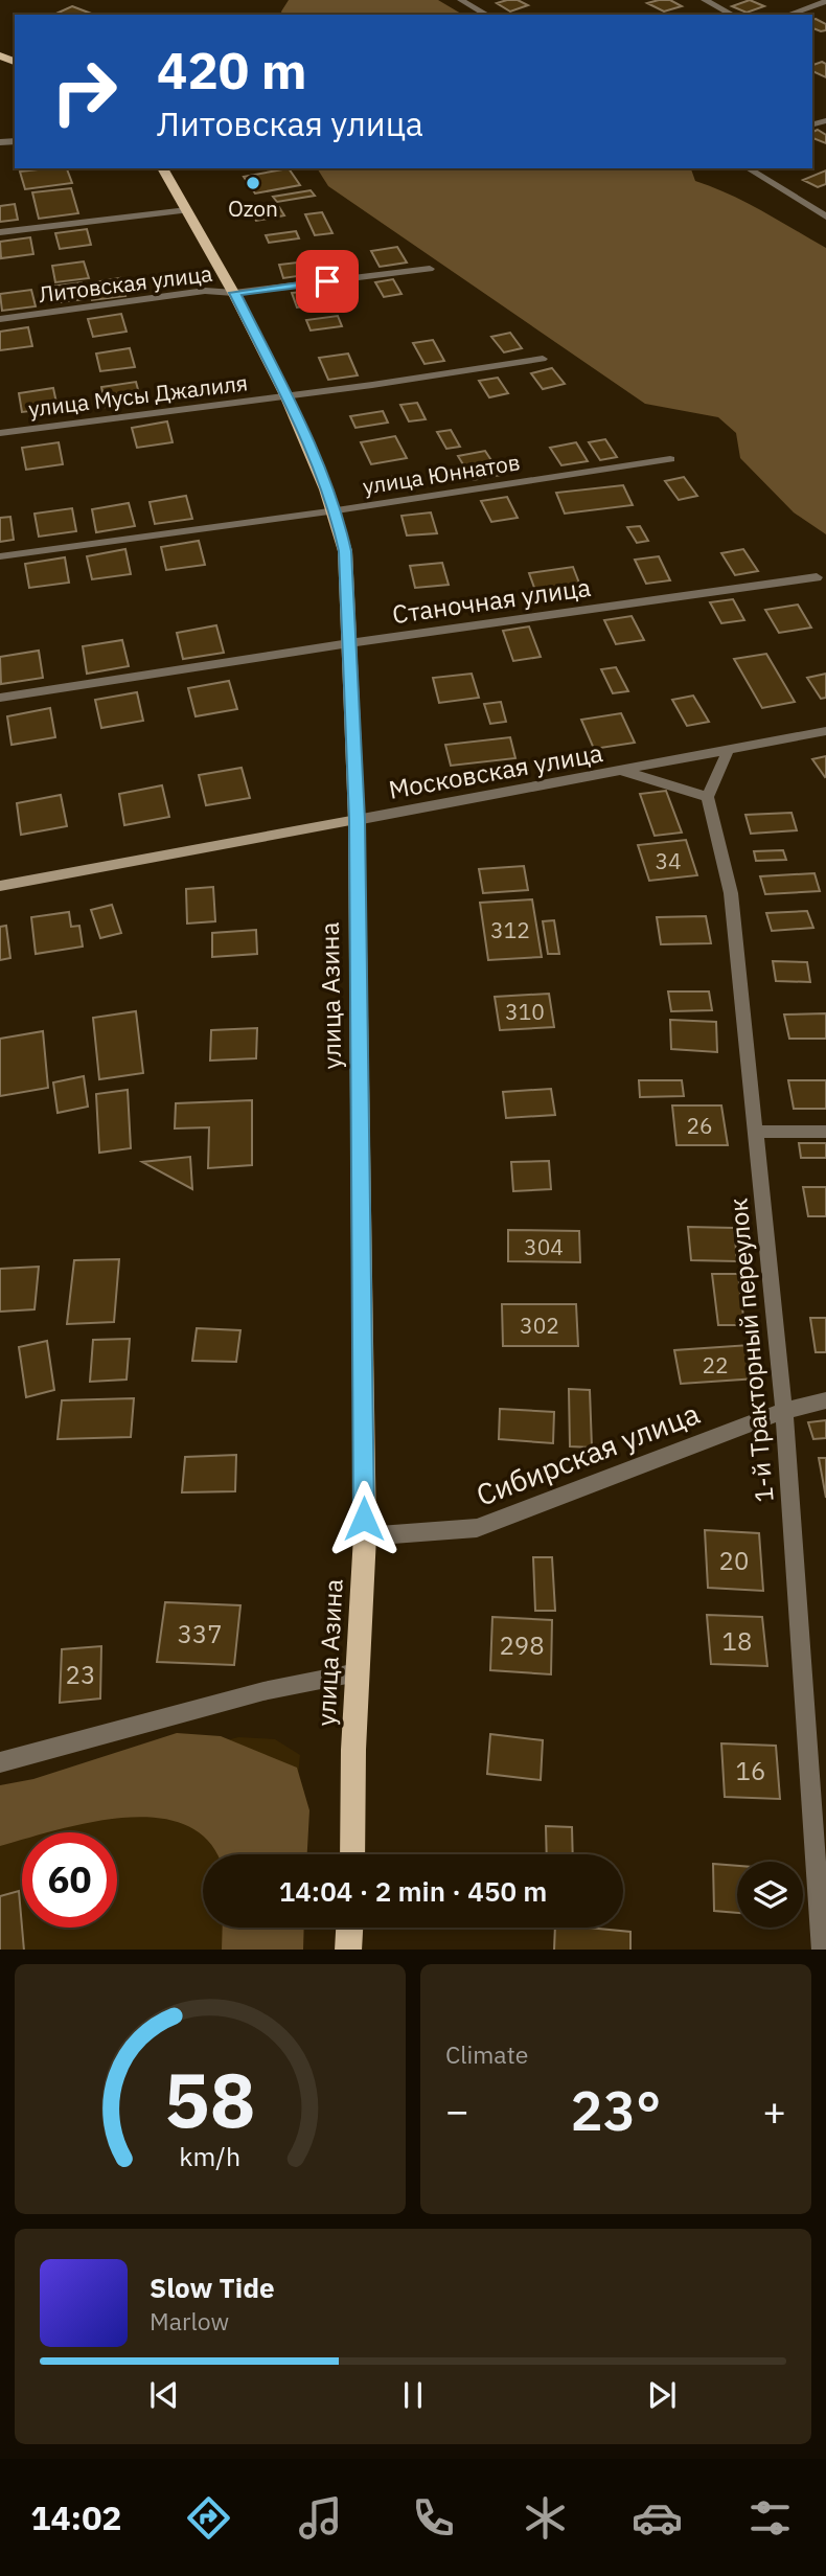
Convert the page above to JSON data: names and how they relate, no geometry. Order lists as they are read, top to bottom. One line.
{"streets":{"main road":["улица Азина"],"street":["Литовская улица","улица Мусы Джалиля","улица Юннатов","Станочная улица","Московская улица","1-й Тракторный переулок","Сибирская улица"]},"crossings":[["Литовская улица","улица Азина"],["улица Мусы Джалиля","улица Азина"],["улица Юннатов","улица Азина"],["Станочная улица","улица Азина"],["Московская улица","улица Азина"],["улица Азина","Сибирская улица"],["1-й Тракторный переулок","Сибирская улица"]],"places":["Ozon"],"house_numbers":["34","312","310","26","304","302","22","20","337","18","298","23","16"],"page":{"turn":["420 m","Литовская улица"],"limit":"60","trip":"14:04 · 2 min · 450 m","tile":"Climate","heat":["−","23°","+"],"song":["Slow Tide","Marlow"],"tabs":"14:02","gauge":["58","km/h"]}}
